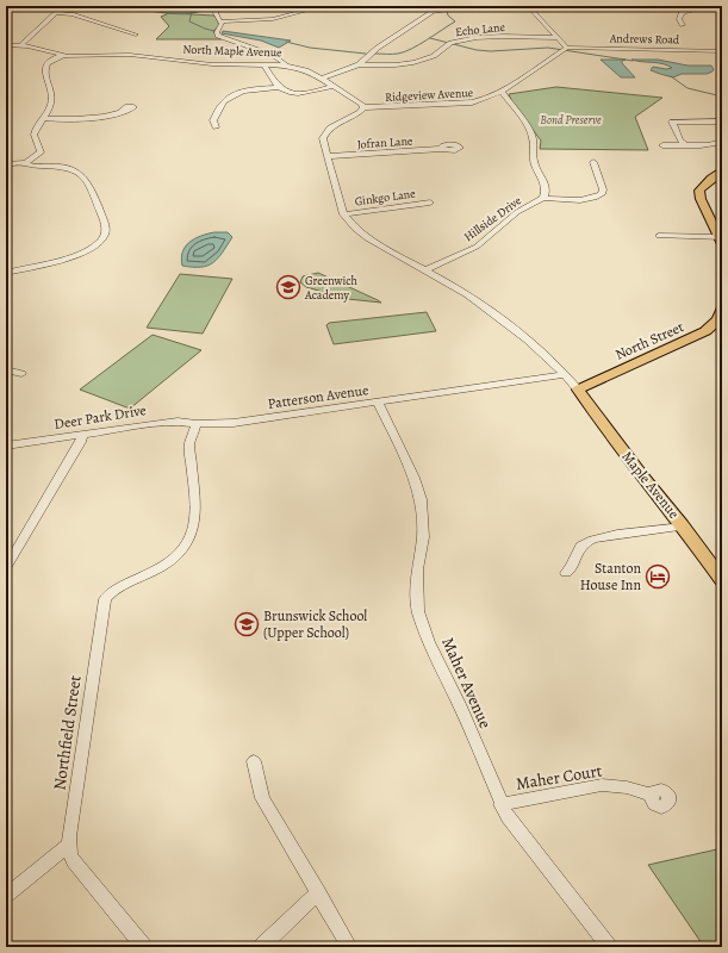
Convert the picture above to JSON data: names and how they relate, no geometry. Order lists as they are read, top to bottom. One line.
{"streets":{"main road":["North Street","Maple Avenue"],"street":["Echo Lane","Andrews Road","North Maple Avenue","Ridgeview Avenue","Jofran Lane","Ginkgo Lane","Hillside Drive","Patterson Avenue","Deer Park Drive","Maher Avenue","Northfield Street","Maher Court"]},"crossings":[["Andrews Road","Ridgeview Avenue"],["North Maple Avenue","Ridgeview Avenue"],["Ridgeview Avenue","Hillside Drive"],["North Street","Maple Avenue"],["Patterson Avenue","Deer Park Drive"],["Patterson Avenue","Maher Avenue"],["Patterson Avenue","Northfield Street"],["Deer Park Drive","Northfield Street"],["Maher Avenue","Maher Court"]],"parks":["Bond Preserve"],"places":{"school or university":["Greenwich Academy","Brunswick School (Upper School)"],"hotel":["Stanton House Inn"]}}
